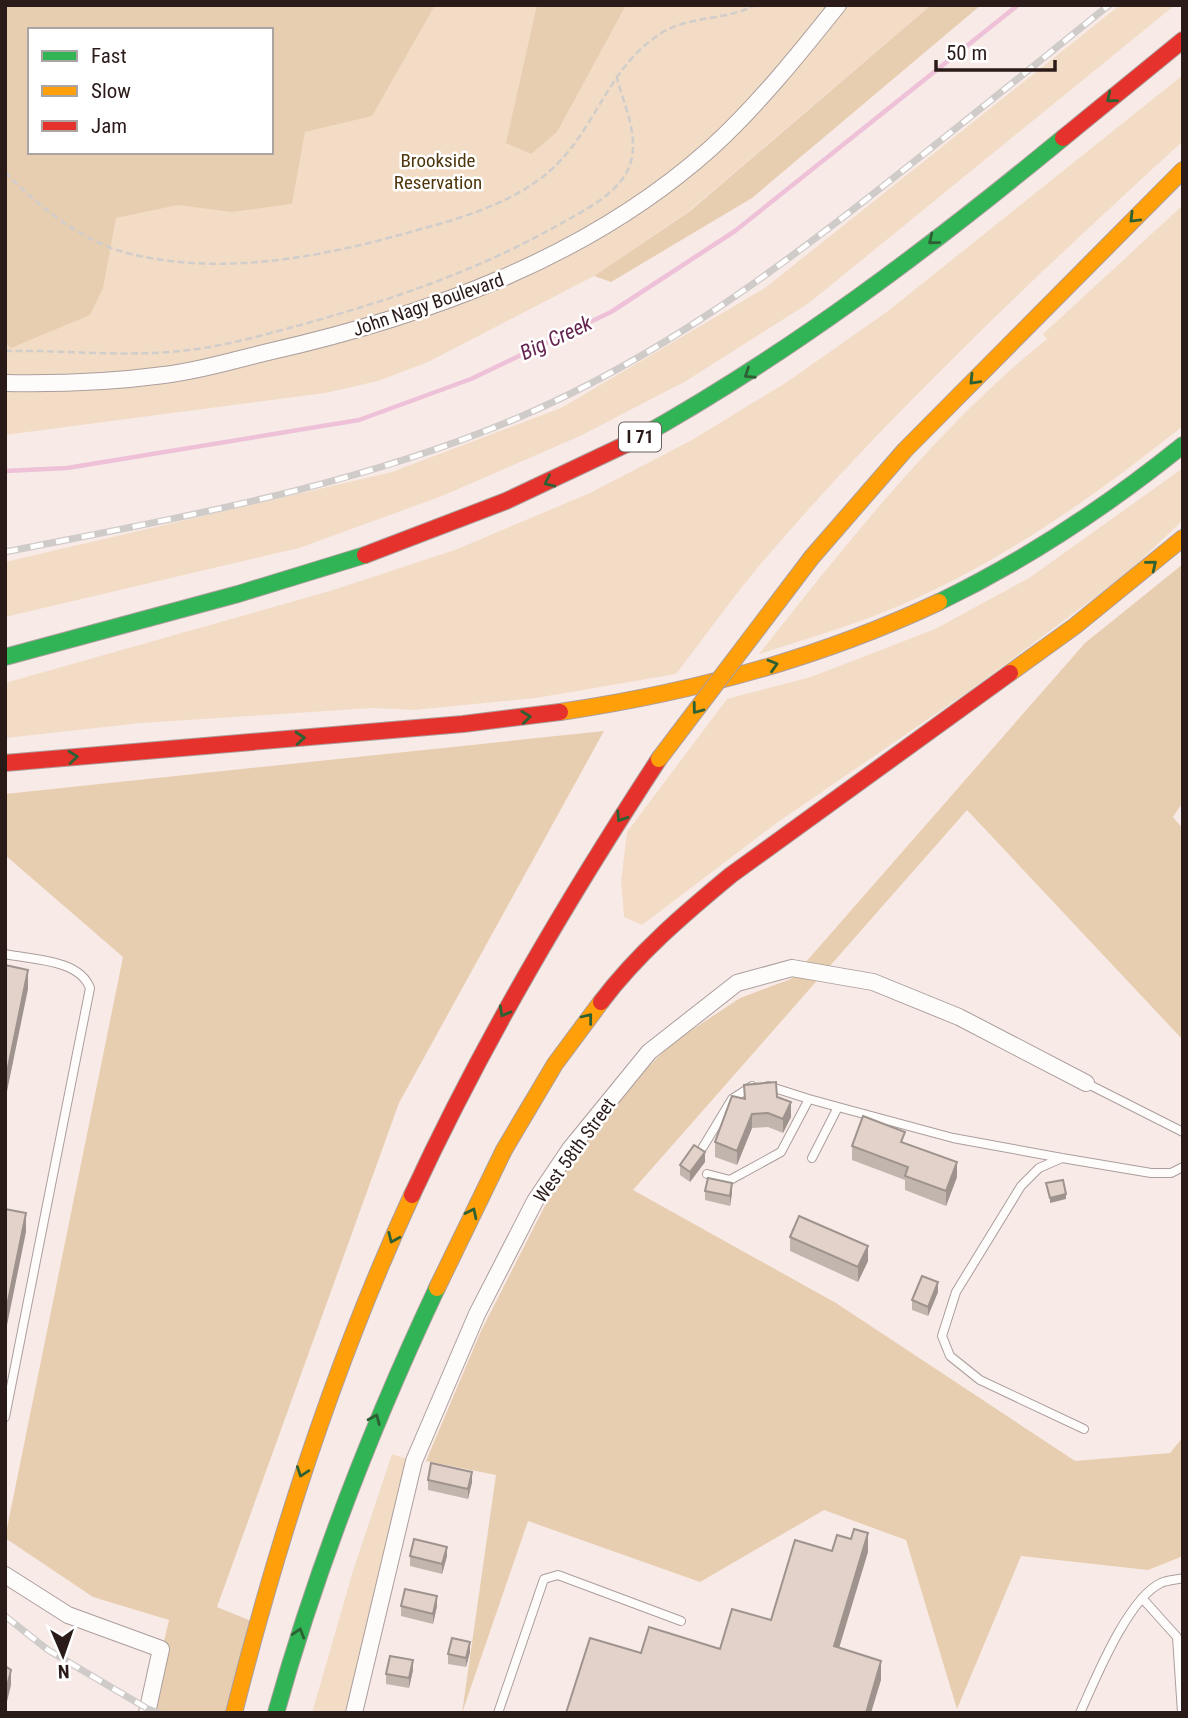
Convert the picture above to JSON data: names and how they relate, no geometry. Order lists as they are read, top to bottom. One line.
{"streets":{"highway":["I 71"],"street":["John Nagy Boulevard","West 58th Street"]},"water":["Big Creek"],"parks":["Brookside Reservation"],"legend":["Fast","Slow","Jam"],"scale_bar":"50 m","north":"bottom"}
